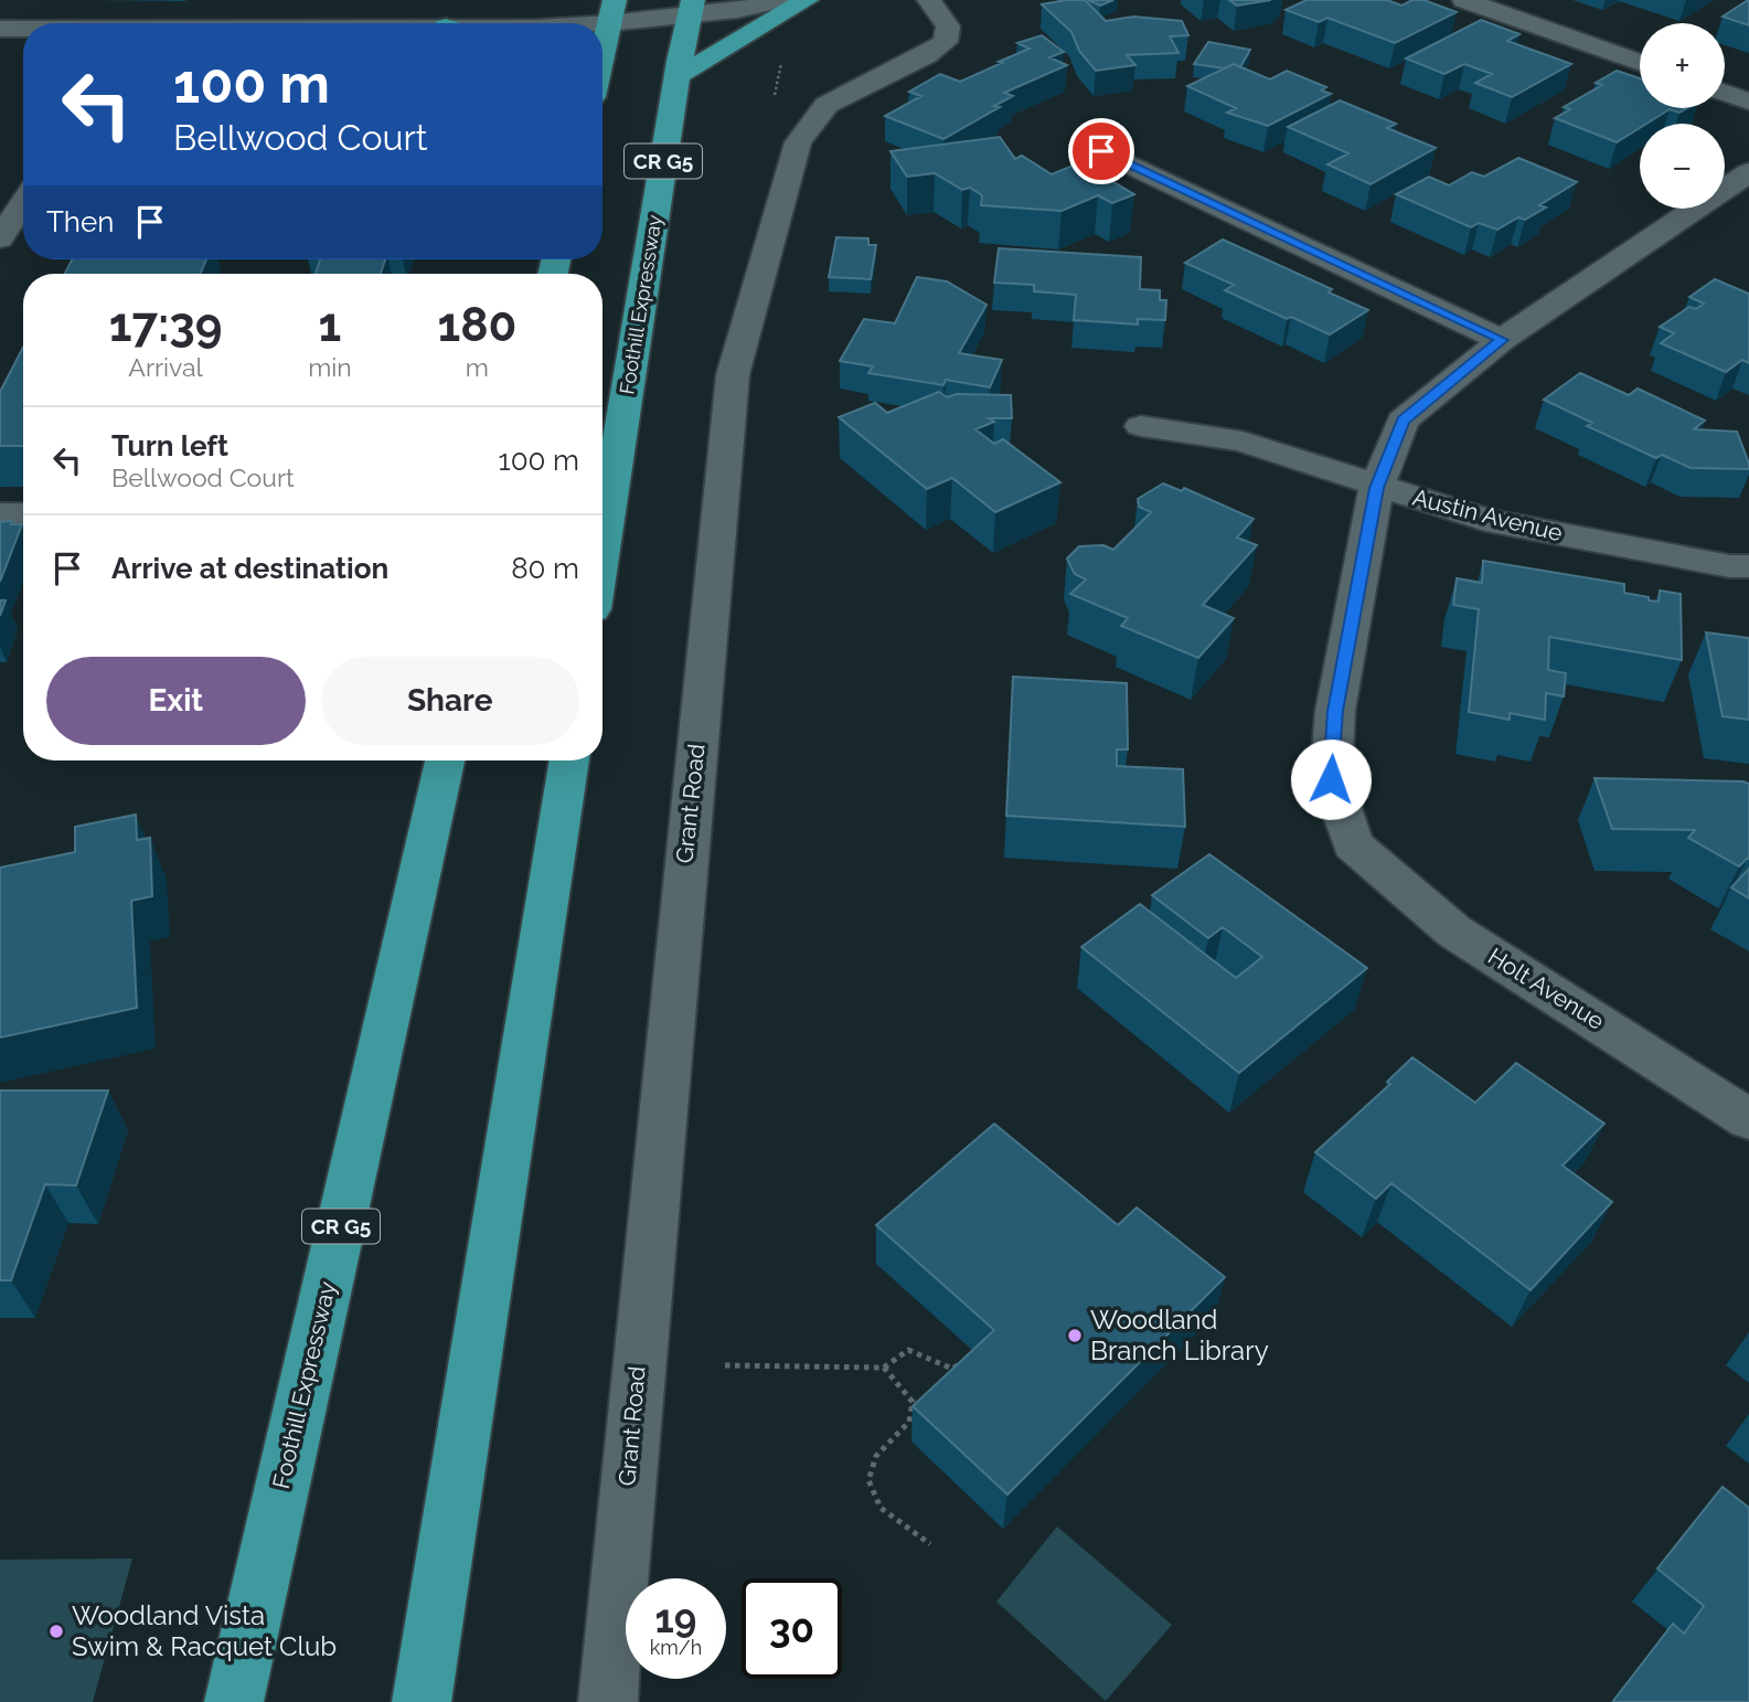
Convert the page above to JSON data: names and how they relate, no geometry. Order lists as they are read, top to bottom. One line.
{"streets":{"highway":["CR G5","Foothill Expressway"],"street":["Austin Avenue","Grant Road","Holt Avenue"]},"crossings":[["Austin Avenue","Holt Avenue"]],"places":["Woodland Branch Library","Woodland Vista Swim & Racquet Club"],"page":{"map_buttons":["+","−"],"turn":["100 m","Bellwood Court"],"then":"Then","eta":["17:39","Arrival","1","min","180","m"],"list":[{"name":"Turn left","note":"Bellwood Court","value":"100 m"},{"name":"Arrive at destination","value":"80 m"}],"buttons":["Exit","Share"],"speed":"19 km/h","limit":"30"}}
